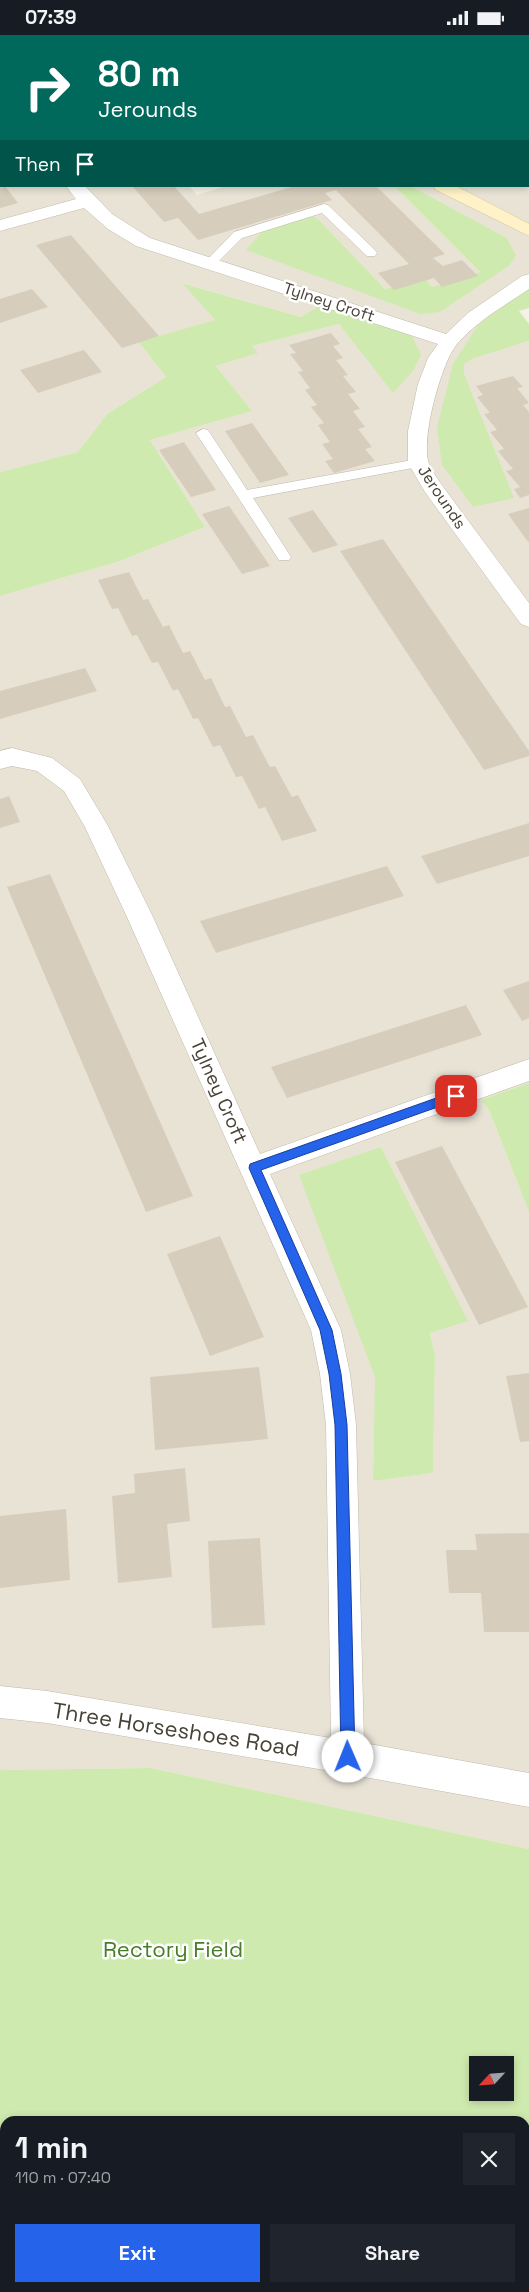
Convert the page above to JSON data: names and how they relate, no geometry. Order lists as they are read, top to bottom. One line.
{"streets":{"street":["Tylney Croft","Jerounds","Three Horseshoes Road"]},"crossings":[["Tylney Croft","Jerounds"],["Tylney Croft","Three Horseshoes Road"]],"parks":["Rectory Field"],"north":"bottom left","page":{"status":"07:39","turn":["80 m","Jerounds"],"then":"Then","heading":["1 min","110 m · 07:40"],"buttons":["Exit","Share"]}}
